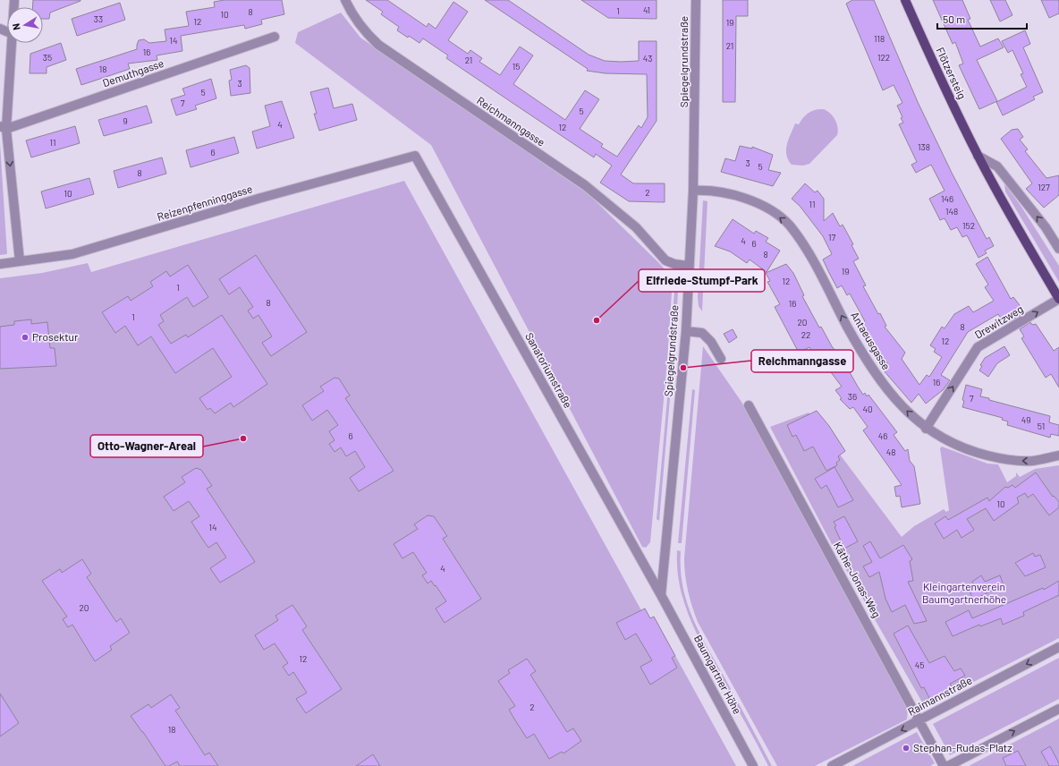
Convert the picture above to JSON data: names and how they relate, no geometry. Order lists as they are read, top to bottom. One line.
{"streets":{"main road":["Flötzersteig"],"street":["Spiegelgrundstraße","Demuthgasse","Reichmanngasse","Reizenpfenninggasse","Drewitzweg","Antaeusgasse","Sanatoriumstraße","Käthe-Jonas-Weg","Baumgartner Höhe","Raimannstraße"]},"crossings":[["Spiegelgrundstraße","Reichmanngasse"],["Spiegelgrundstraße","Antaeusgasse"],["Spiegelgrundstraße","Sanatoriumstraße"],["Spiegelgrundstraße","Baumgartner Höhe"],["Flötzersteig","Drewitzweg"],["Reizenpfenninggasse","Sanatoriumstraße"],["Drewitzweg","Antaeusgasse"],["Sanatoriumstraße","Baumgartner Höhe"],["Käthe-Jonas-Weg","Raimannstraße"]],"one_way":["Drewitzweg","Antaeusgasse"],"parks":["Kleingartenverein Baumgartnerhöhe"],"places":["Elfriede-Stumpf-Park","Prosektur","Reichmanngasse","Otto-Wagner-Areal","Stephan-Rudas-Platz"],"house_numbers":["41","1","8","10","33","12","19","118","14","21","16","35","122","43","21","15","18","3","5","7","5","9","4","12","11","138","6","3","5","8","127","2","10","146","11","148","152","17","4","6","8","19","12","1","8","16","1","20","8","22","12","16","36","7","40","49","51","6","46","48","10","14","4","20","12","45","2","18"],"scale_bar":"50 m","north":"left"}
